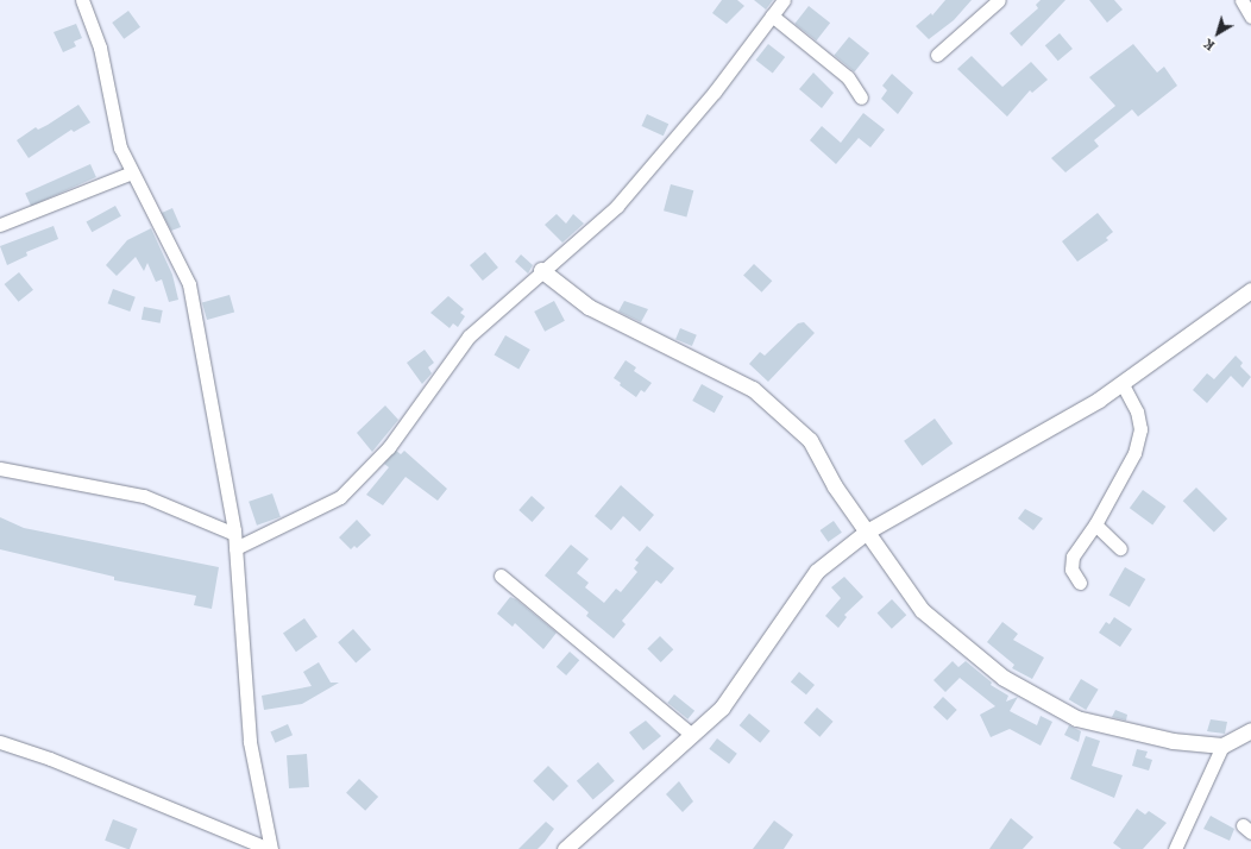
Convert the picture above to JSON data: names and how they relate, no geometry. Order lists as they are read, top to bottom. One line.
{"north":"bottom left"}
